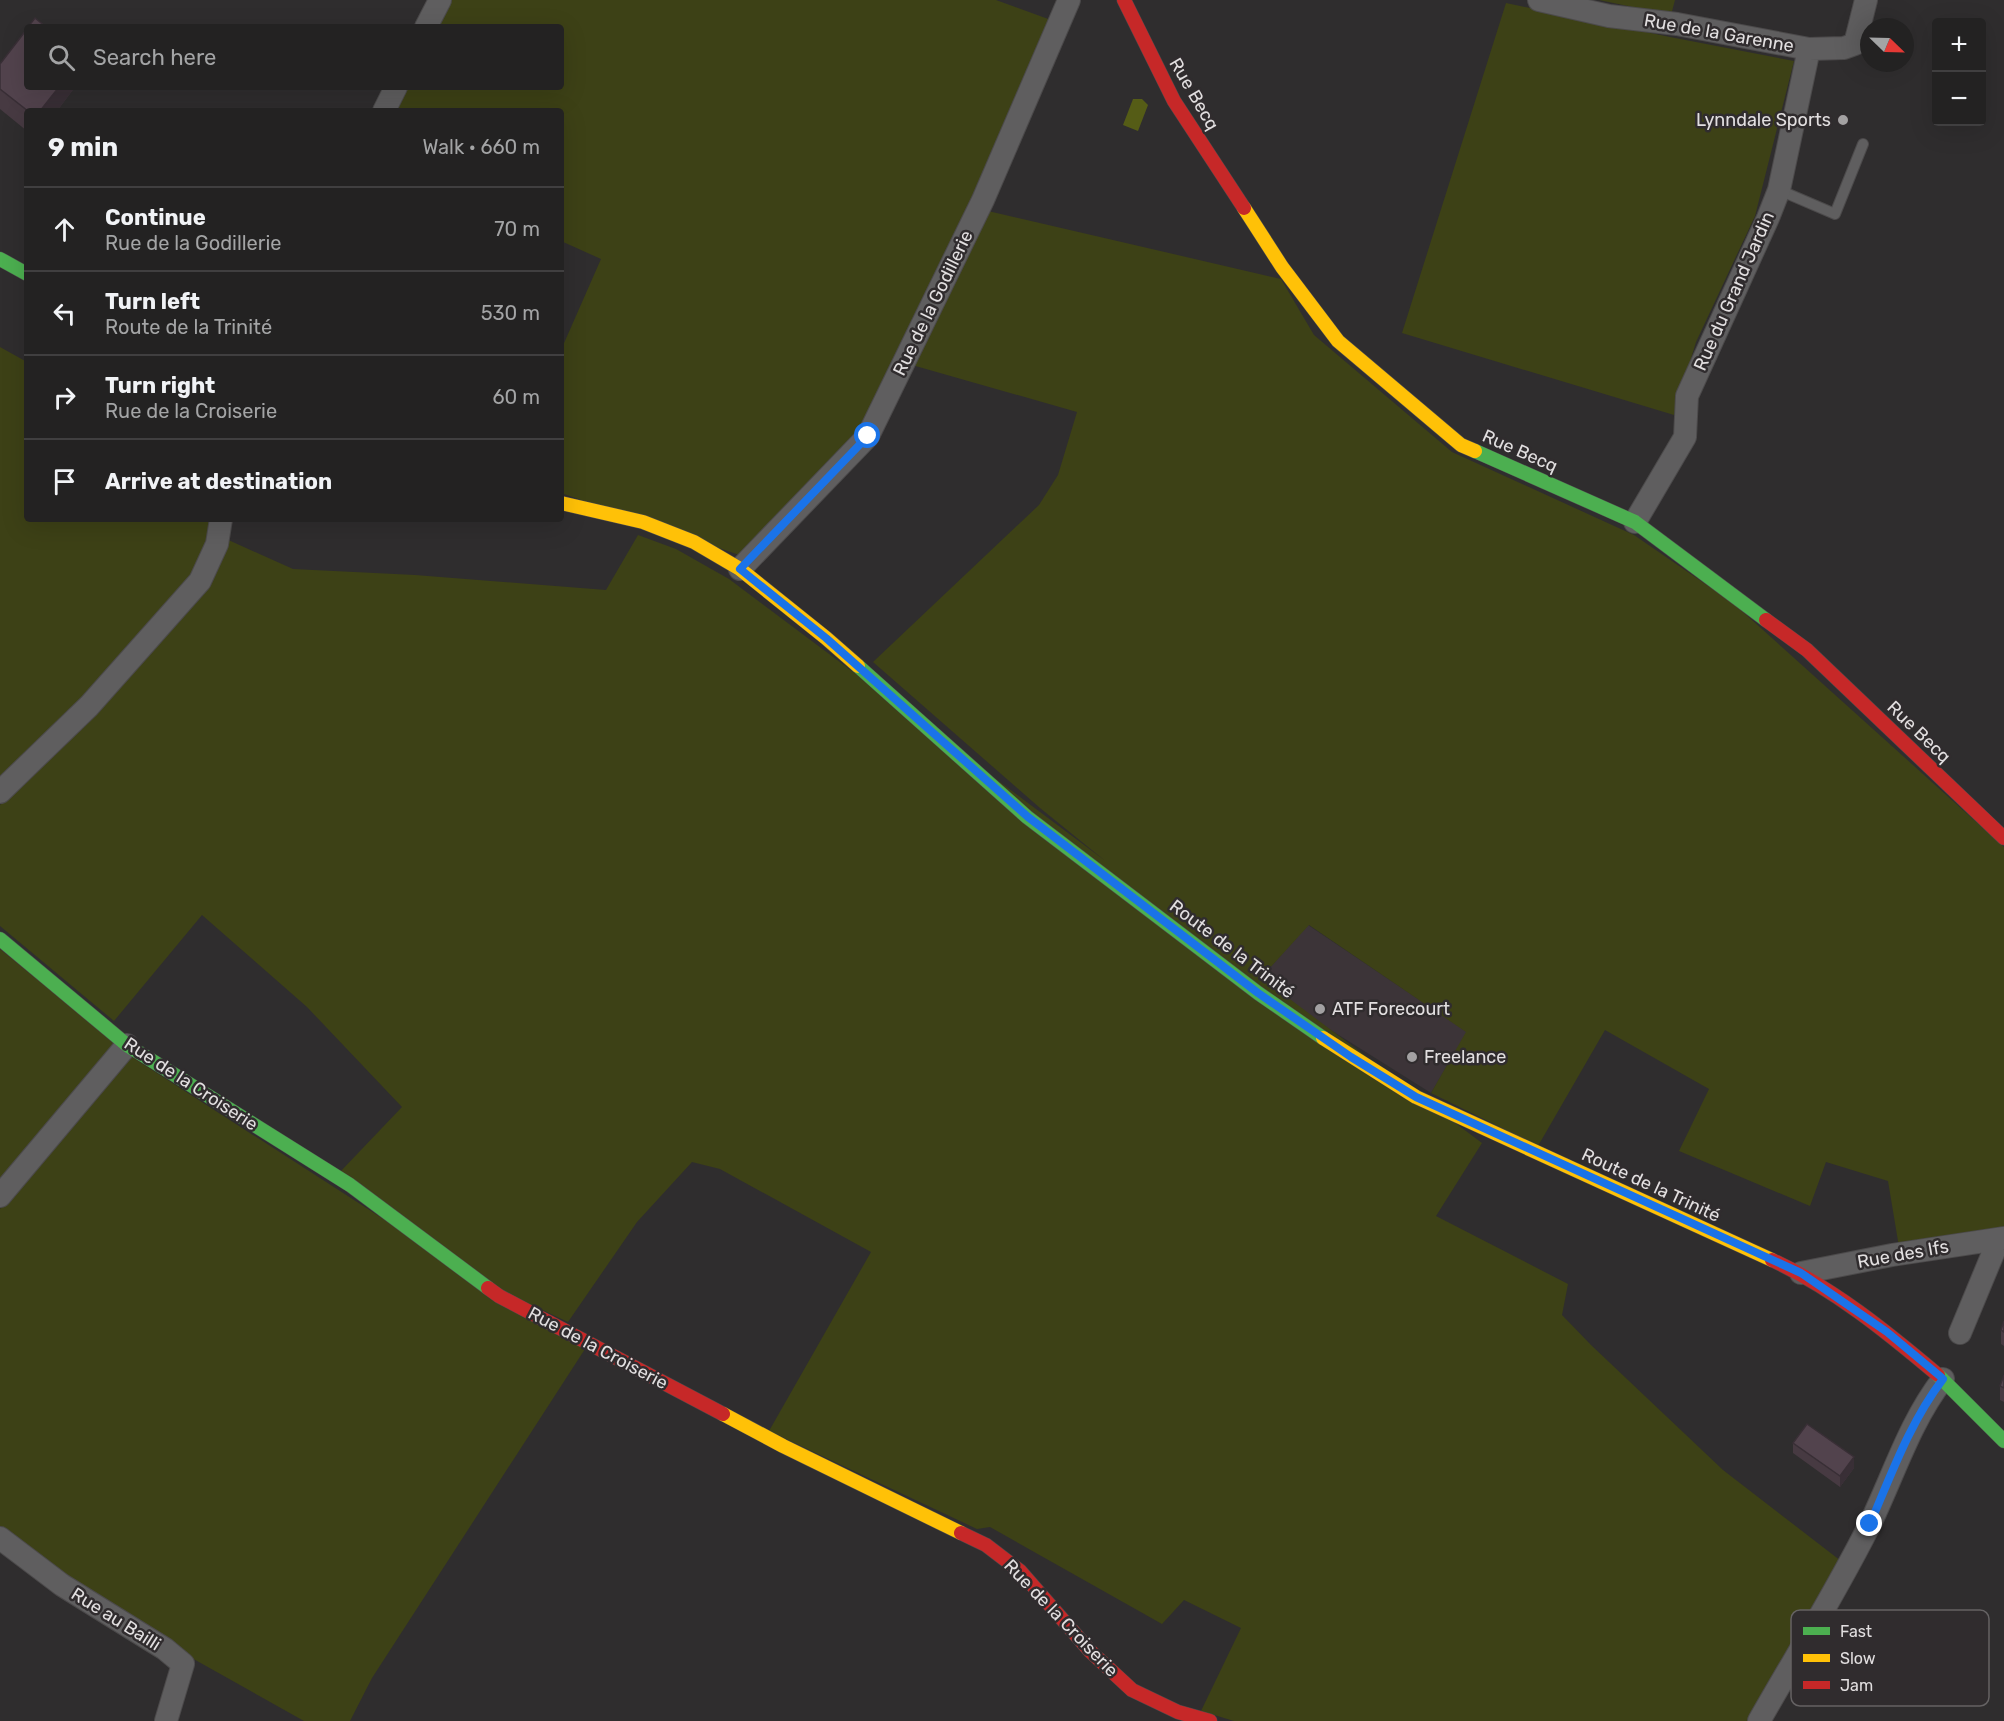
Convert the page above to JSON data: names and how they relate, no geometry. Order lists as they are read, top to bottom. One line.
{"streets":{"street":["Rue de la Garenne","Rue Becq","Rue du Grand Jardin","Rue de la Godillerie","Route de la Trinité","Rue de la Croiserie","Rue des Ifs","Rue au Bailli"]},"crossings":[["Rue de la Garenne","Rue du Grand Jardin"],["Rue Becq","Rue du Grand Jardin"],["Rue de la Godillerie","Route de la Trinité"],["Route de la Trinité","Rue des Ifs"]],"places":["Lynndale Sports","ATF Forecourt","Freelance"],"legend":["Fast","Slow","Jam"],"north":"bottom right","page":{"map_buttons":["+","−"],"search":"Search here","heading":["9 min","Walk · 660 m"],"list":[["Continue","Rue de la Godillerie","70 m"],["Turn left","Route de la Trinité","530 m"],["Turn right","Rue de la Croiserie","60 m"],"Arrive at destination"]}}
